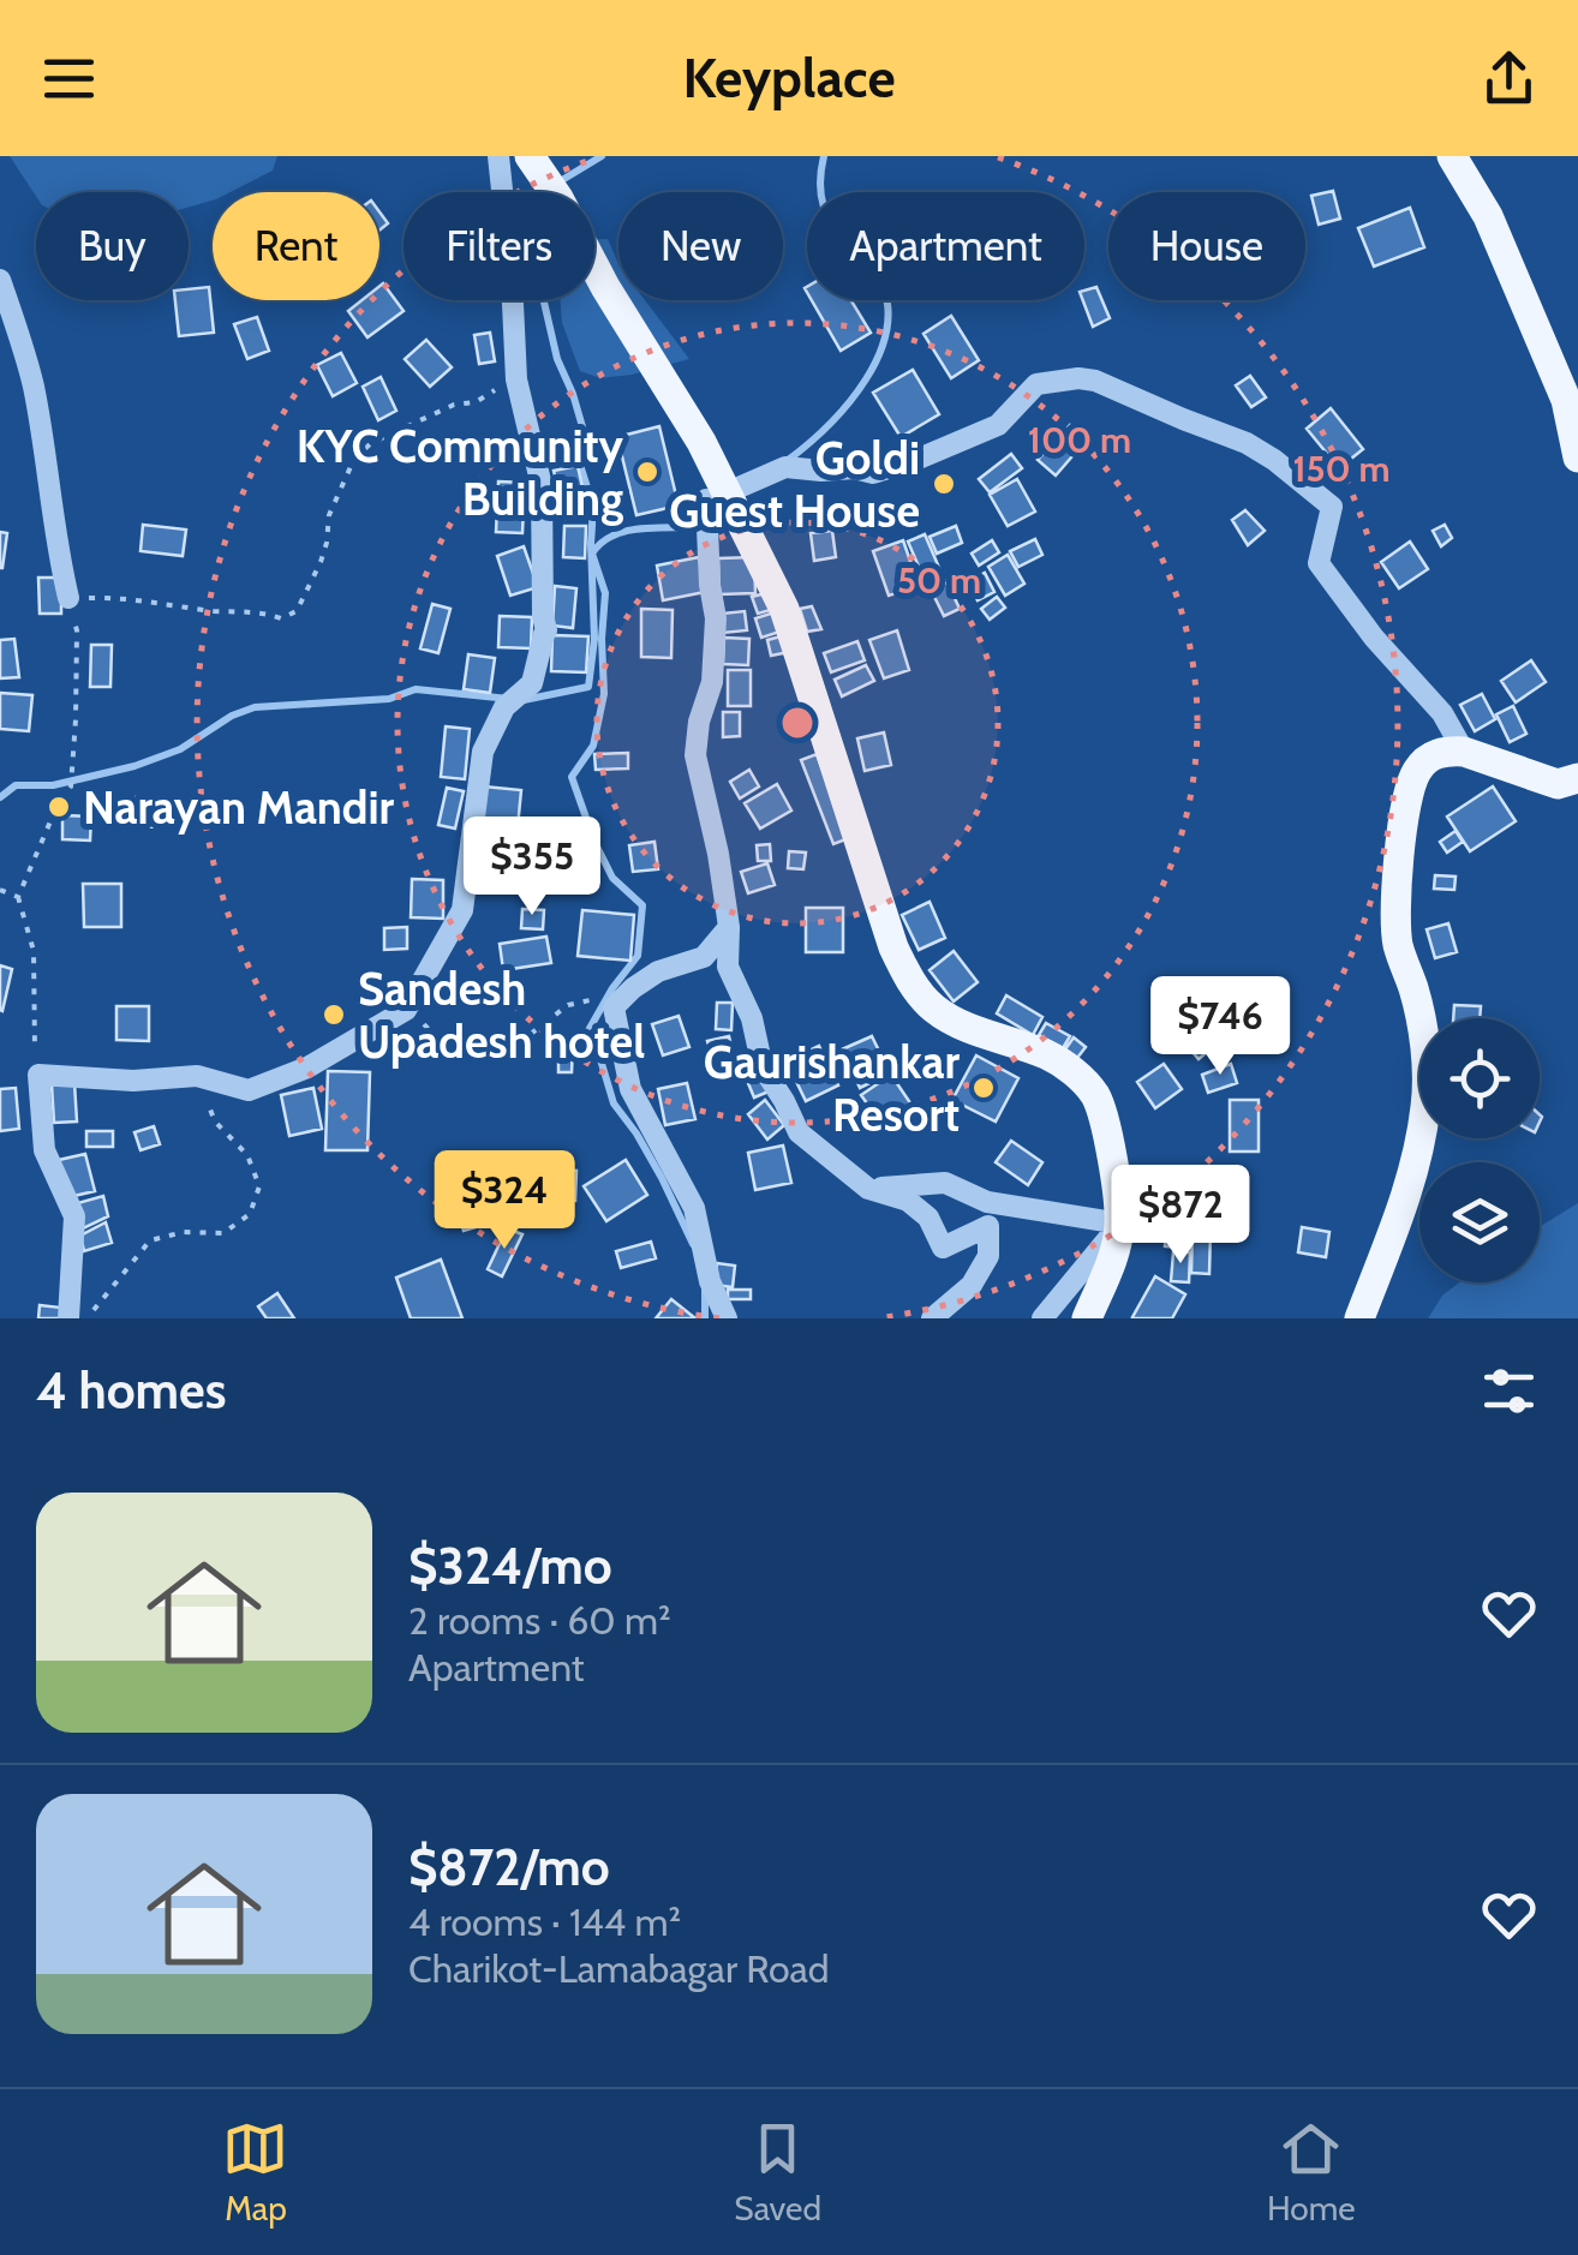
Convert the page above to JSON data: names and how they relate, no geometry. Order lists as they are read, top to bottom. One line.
{"places":["KYC Community Building","Goldi Guest House","Narayan Mandir","Sandesh Upadesh hotel","Gaurishankar Resort"],"page":{"header":"Keyplace","chip":["Buy","Rent","Filters","New","Apartment","House"],"price":["$355","$746","$324","$872"],"heading":"4 homes","list":[{"name":"$324/mo","note":"2 rooms · 60 m² · Apartment"},{"name":"$872/mo","note":"4 rooms · 144 m² · Charikot-Lamabagar Road"}],"tabs":["Map","Saved","Home"]},"rings":["100 m","150 m","50 m"]}
